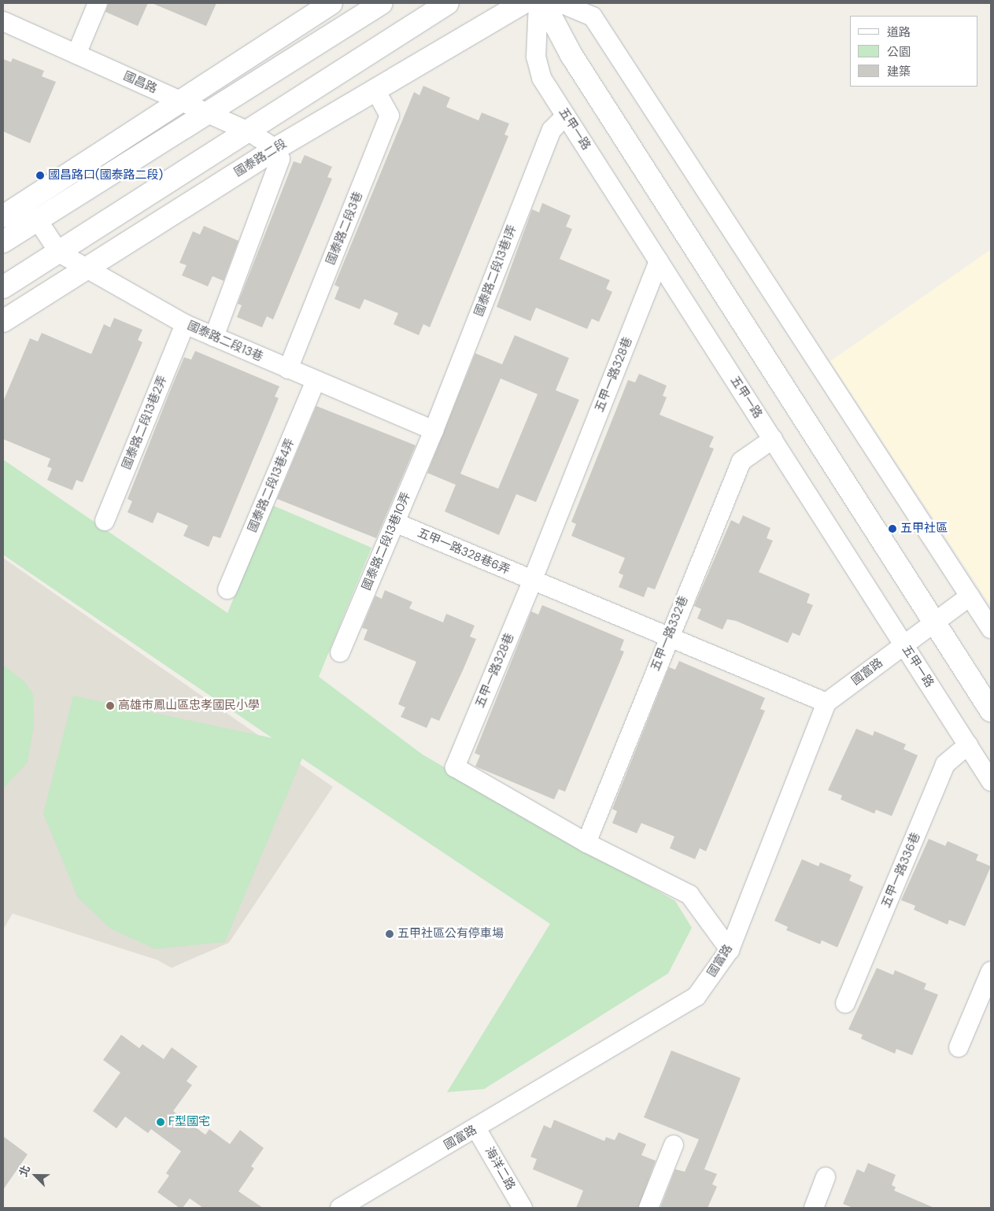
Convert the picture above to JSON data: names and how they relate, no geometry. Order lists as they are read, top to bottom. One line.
{"streets":{"street":["國昌路","五甲一路","國泰路二段","國泰路二段3巷","國泰路二段13巷1弄","國泰路二段13巷","五甲一路328巷","國泰路二段13巷2弄","國泰路二段13巷4弄","國泰路二段13巷10弄","五甲一路328巷6弄","五甲一路332巷","國富路","五甲一路336巷","海洋二路"]},"crossings":[["國昌路","國泰路二段"],["五甲一路","國泰路二段13巷1弄"],["五甲一路","五甲一路328巷"],["五甲一路","五甲一路332巷"],["五甲一路","國富路"],["五甲一路","五甲一路336巷"],["國泰路二段","國泰路二段3巷"],["國泰路二段","國泰路二段13巷"],["國泰路二段3巷","國泰路二段13巷"],["國泰路二段13巷1弄","國泰路二段13巷"],["國泰路二段13巷1弄","國泰路二段13巷10弄"],["國泰路二段13巷","國泰路二段13巷2弄"],["國泰路二段13巷","國泰路二段13巷4弄"],["國泰路二段13巷","國泰路二段13巷10弄"],["五甲一路328巷","五甲一路328巷6弄"],["五甲一路328巷","五甲一路332巷"],["五甲一路328巷","國富路"],["國泰路二段13巷10弄","五甲一路328巷6弄"],["五甲一路328巷6弄","五甲一路332巷"],["五甲一路328巷6弄","國富路"],["國富路","海洋二路"]],"places":["國昌路口(國泰路二段)","五甲社區","高雄市鳳山區忠孝國民小學","五甲社區公有停車場","F型國宅"],"legend":["道路","公園","建築"],"north":"top left"}
